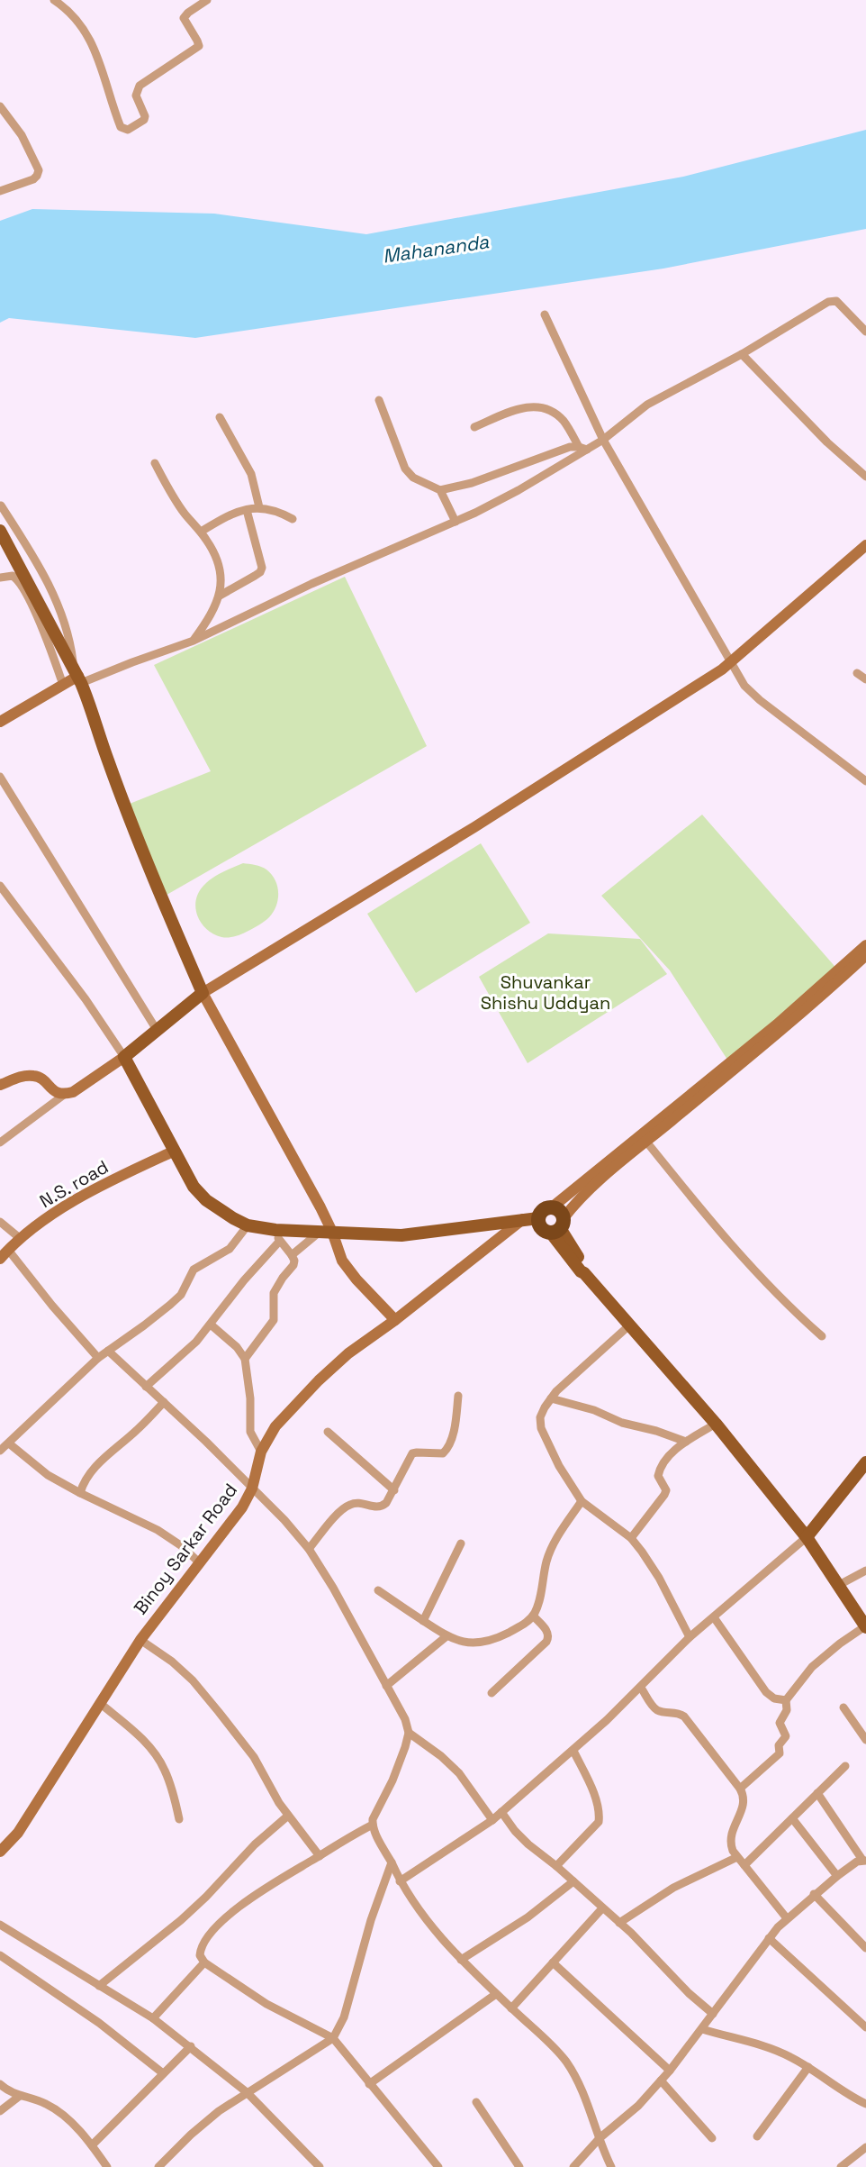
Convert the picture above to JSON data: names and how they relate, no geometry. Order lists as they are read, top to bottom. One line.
{"streets":{"street":["N.S. road","Binoy Sarkar Road"]},"water":["Mahananda"],"parks":["Shuvankar Shishu Uddyan"]}
